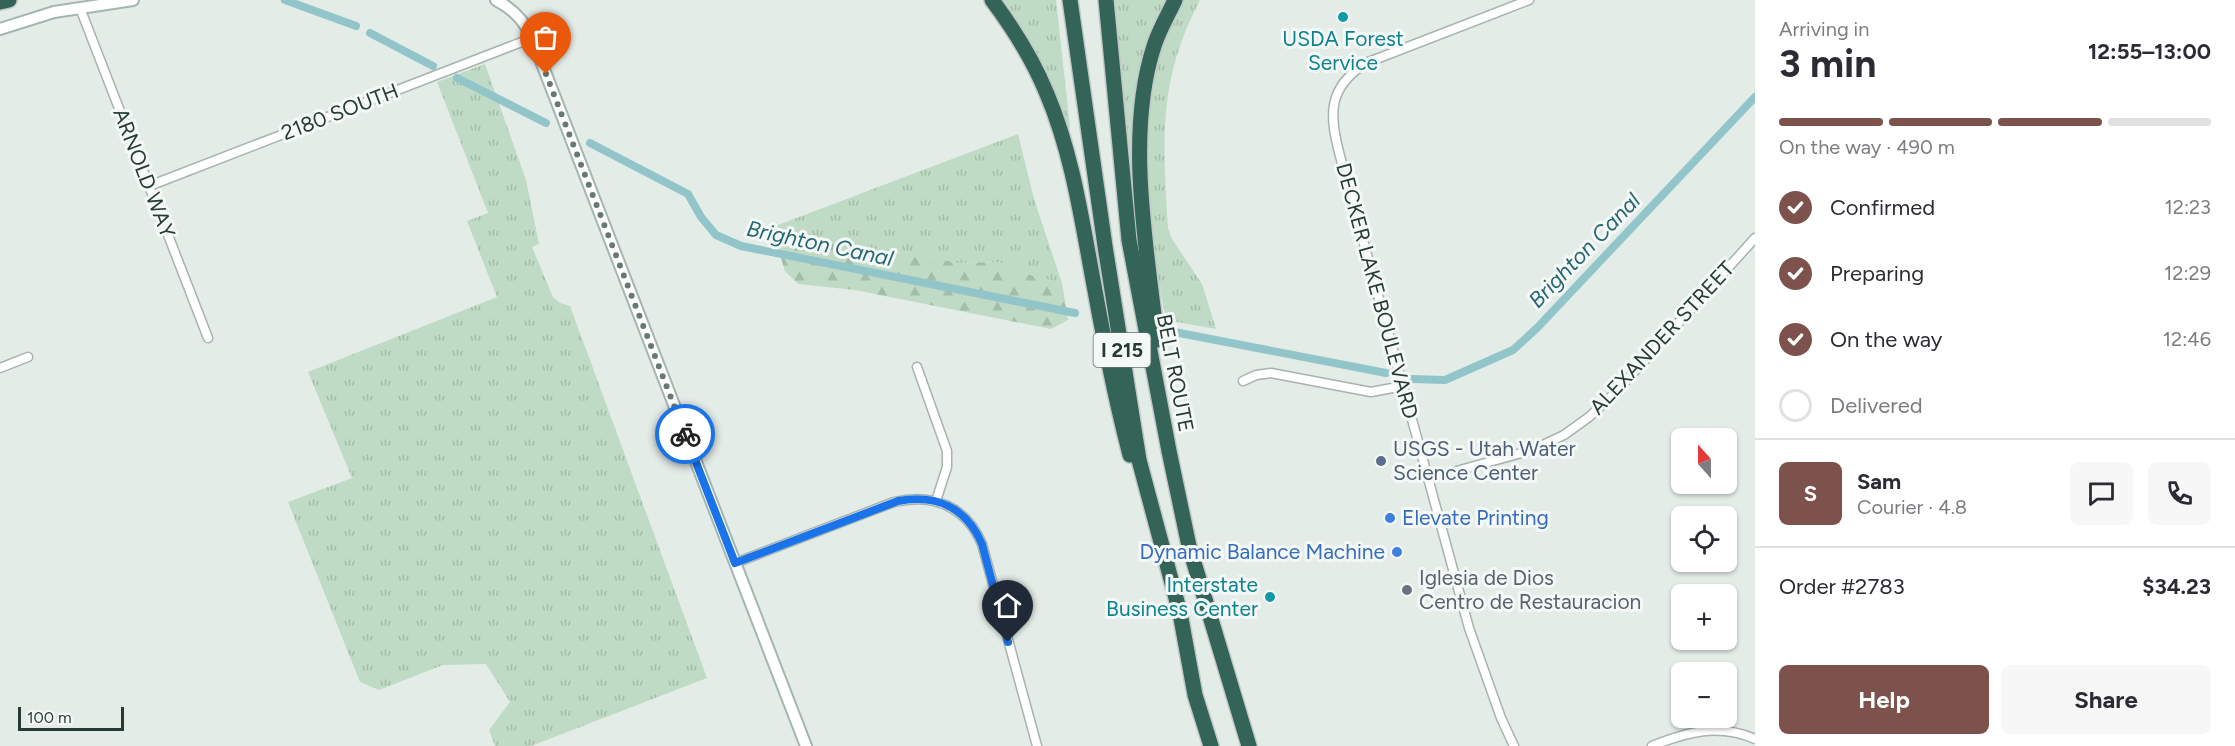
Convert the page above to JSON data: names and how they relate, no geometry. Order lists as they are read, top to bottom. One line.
{"streets":{"highway":["I 215","BELT ROUTE"],"street":["2180 SOUTH","ARNOLD WAY","DECKER LAKE BOULEVARD","ALEXANDER STREET"]},"crossings":[["2180 SOUTH","ARNOLD WAY"],["DECKER LAKE BOULEVARD","ALEXANDER STREET"]],"water":["Brighton Canal"],"places":["USDA Forest Service","USGS - Utah Water Science Center","Elevate Printing","Dynamic Balance Machine","Iglesia de Dios Centro de Restauracion","Interstate Business Center"],"scale_bar":"100 m","north":"top","page":{"heading":["3 min","Arriving in","12:55–13:00"],"panel":["Sam","Courier · 4.8","Order #2783","$34.23"],"bar":"On the way · 490 m","list":[["Confirmed","12:23"],["Preparing","12:29"],["On the way","12:46"],"Delivered"],"map_buttons":["+","−"],"round":"S","buttons":["Help","Share"],"scale":"100 m"}}
